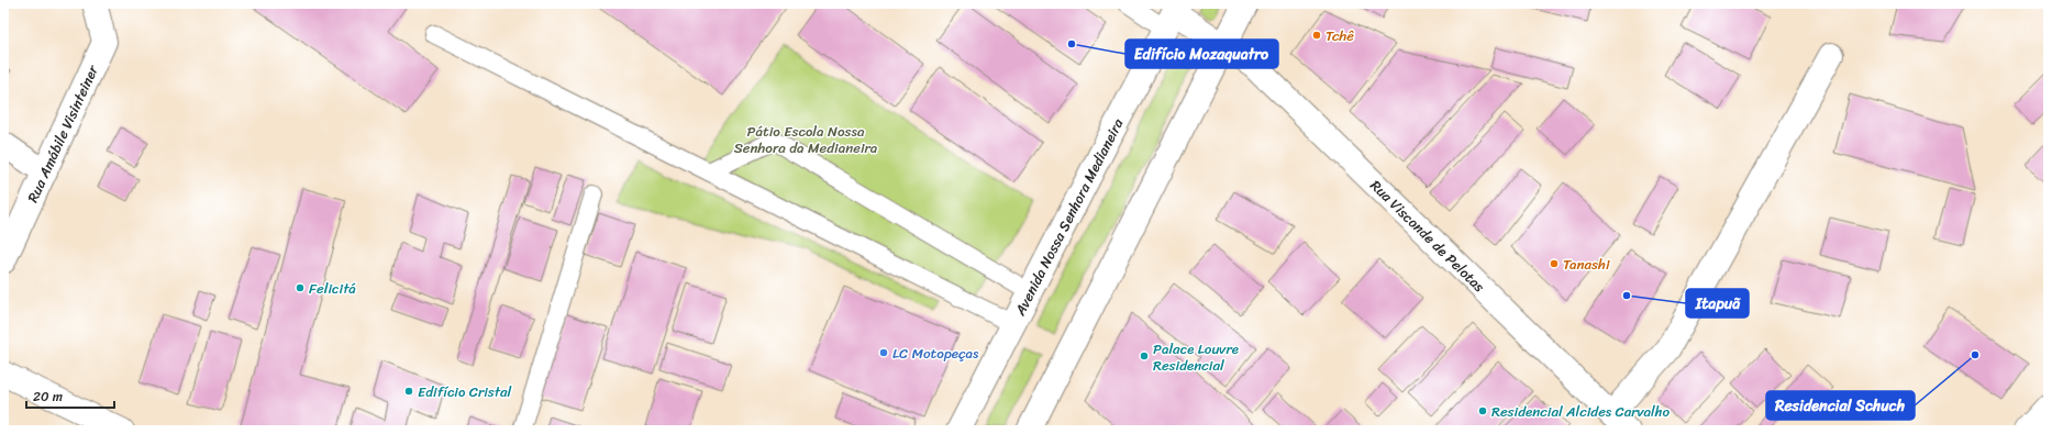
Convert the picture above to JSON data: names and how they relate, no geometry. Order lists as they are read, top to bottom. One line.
{"streets":{"street":["Rua Amábile Visinteiner","Avenida Nossa Senhora Medianeira","Rua Visconde de Pelotas"]},"crossings":[["Avenida Nossa Senhora Medianeira","Rua Visconde de Pelotas"]],"parks":["Pátio Escola Nossa Senhora da Medianeira"],"places":["Tchê","Edifício Mozaquatro","Tanashi","Felicitá","Itapuã","LC Motopeças","Residencial Schuch","Palace Louvre Residencial","Edifício Cristal","Residencial Alcides Carvalho"],"scale_bar":"20 m"}
